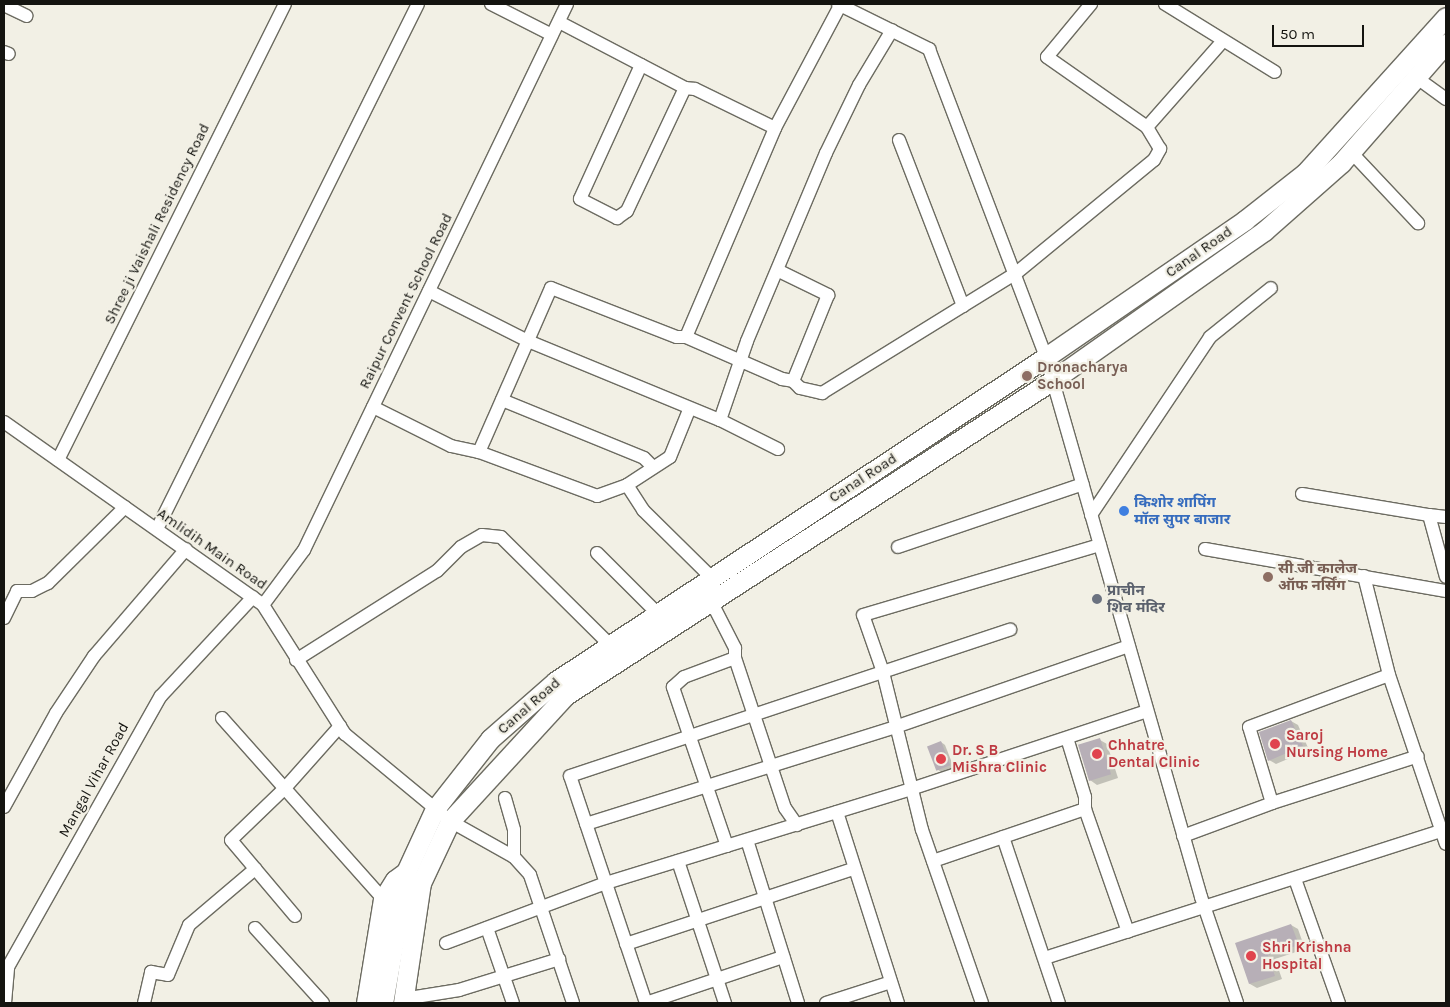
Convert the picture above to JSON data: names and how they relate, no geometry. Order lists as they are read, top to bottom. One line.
{"streets":{"main road":["Canal Road"],"street":["Shree ji Vaishali Residency Road","Raipur Convent School Road","Amlidih Main Road","Mangal Vihar Road"]},"crossings":[["Shree ji Vaishali Residency Road","Amlidih Main Road"],["Canal Road","Amlidih Main Road"],["Raipur Convent School Road","Amlidih Main Road"],["Raipur Convent School Road","Mangal Vihar Road"],["Amlidih Main Road","Mangal Vihar Road"]],"places":["Dronacharya School","किशोर शापिंग मॉल सुपर बाजार","सी जी कालेज ऑफ नर्सिंग","प्राचीन शिव मंदिर","Saroj Nursing Home","Chhatre Dental Clinic","Dr. S B Mishra Clinic","Shri Krishna Hospital"],"scale_bar":"50 m"}
